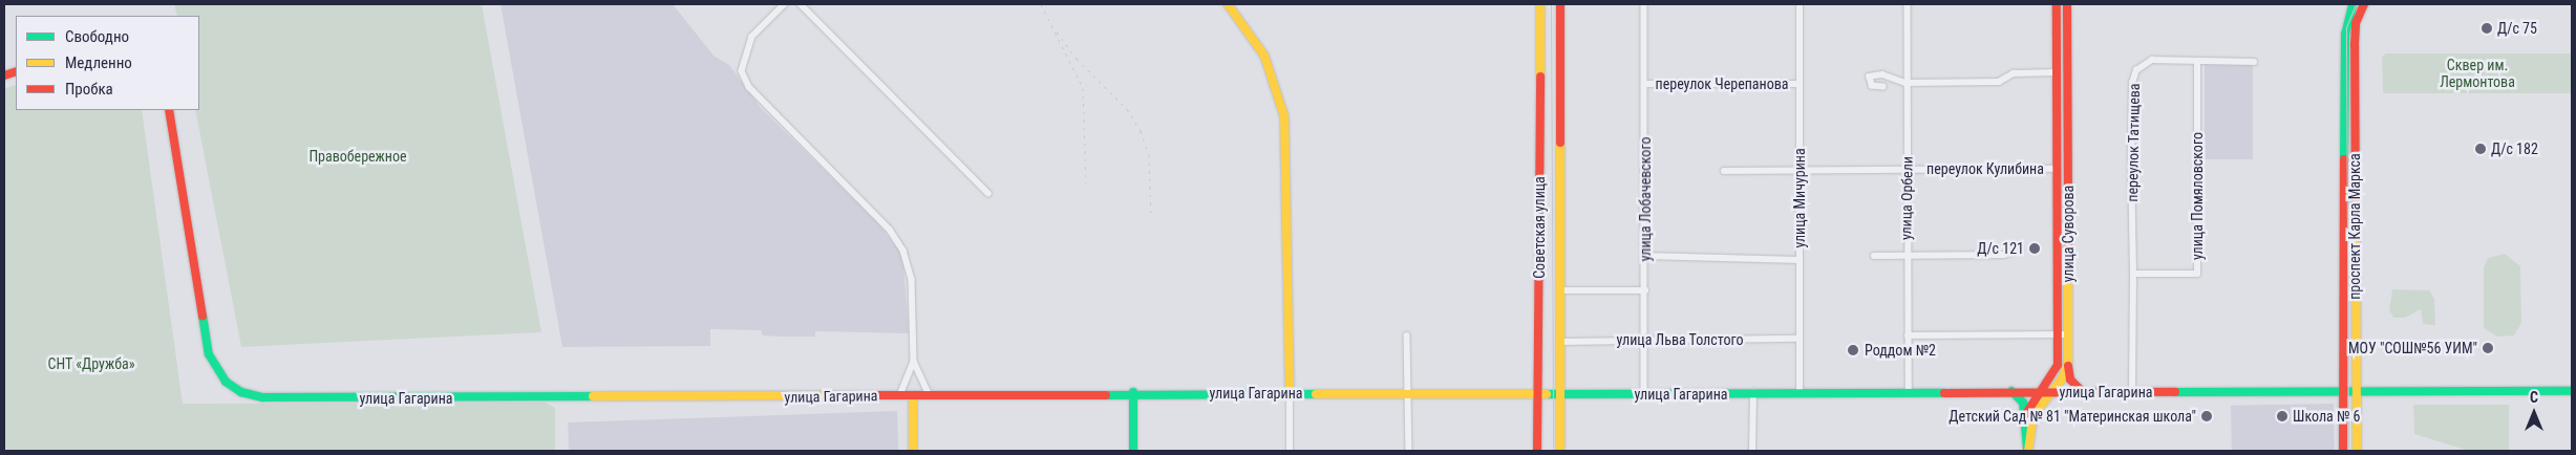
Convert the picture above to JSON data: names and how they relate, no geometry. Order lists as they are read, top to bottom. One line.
{"streets":{"main road":["проспект Карла Маркса","Советская улица","улица Суворова","улица Гагарина"],"street":["переулок Черепанова","переулок Татищева","переулок Кулибина","улица Помяловского","улица Мичурина","улица Орбели","улица Лобачевского","улица Льва Толстого"]},"crossings":[["переулок Черепанова","улица Мичурина"],["переулок Черепанова","улица Лобачевского"],["переулок Татищева","улица Помяловского"],["переулок Кулибина","улица Мичурина"],["переулок Кулибина","улица Орбели"],["переулок Кулибина","улица Суворова"],["улица Мичурина","улица Льва Толстого"],["улица Мичурина","улица Гагарина"],["улица Орбели","улица Гагарина"],["улица Лобачевского","улица Льва Толстого"],["улица Лобачевского","улица Гагарина"],["проспект Карла Маркса","улица Гагарина"],["Советская улица","улица Льва Толстого"],["Советская улица","улица Гагарина"],["улица Суворова","улица Гагарина"]],"parks":["Сквер им. Лермонтова","Правобережное","СНТ «Дружба»"],"places":["Д/с 75","Д/с 182","Д/с 121","МОУ \"СОШ№56 УИМ\"","Роддом №2","Детский Сад № 81 \"Материнская школа\"","Школа № 6"],"legend":["Свободно","Медленно","Пробка"],"north":"top"}
